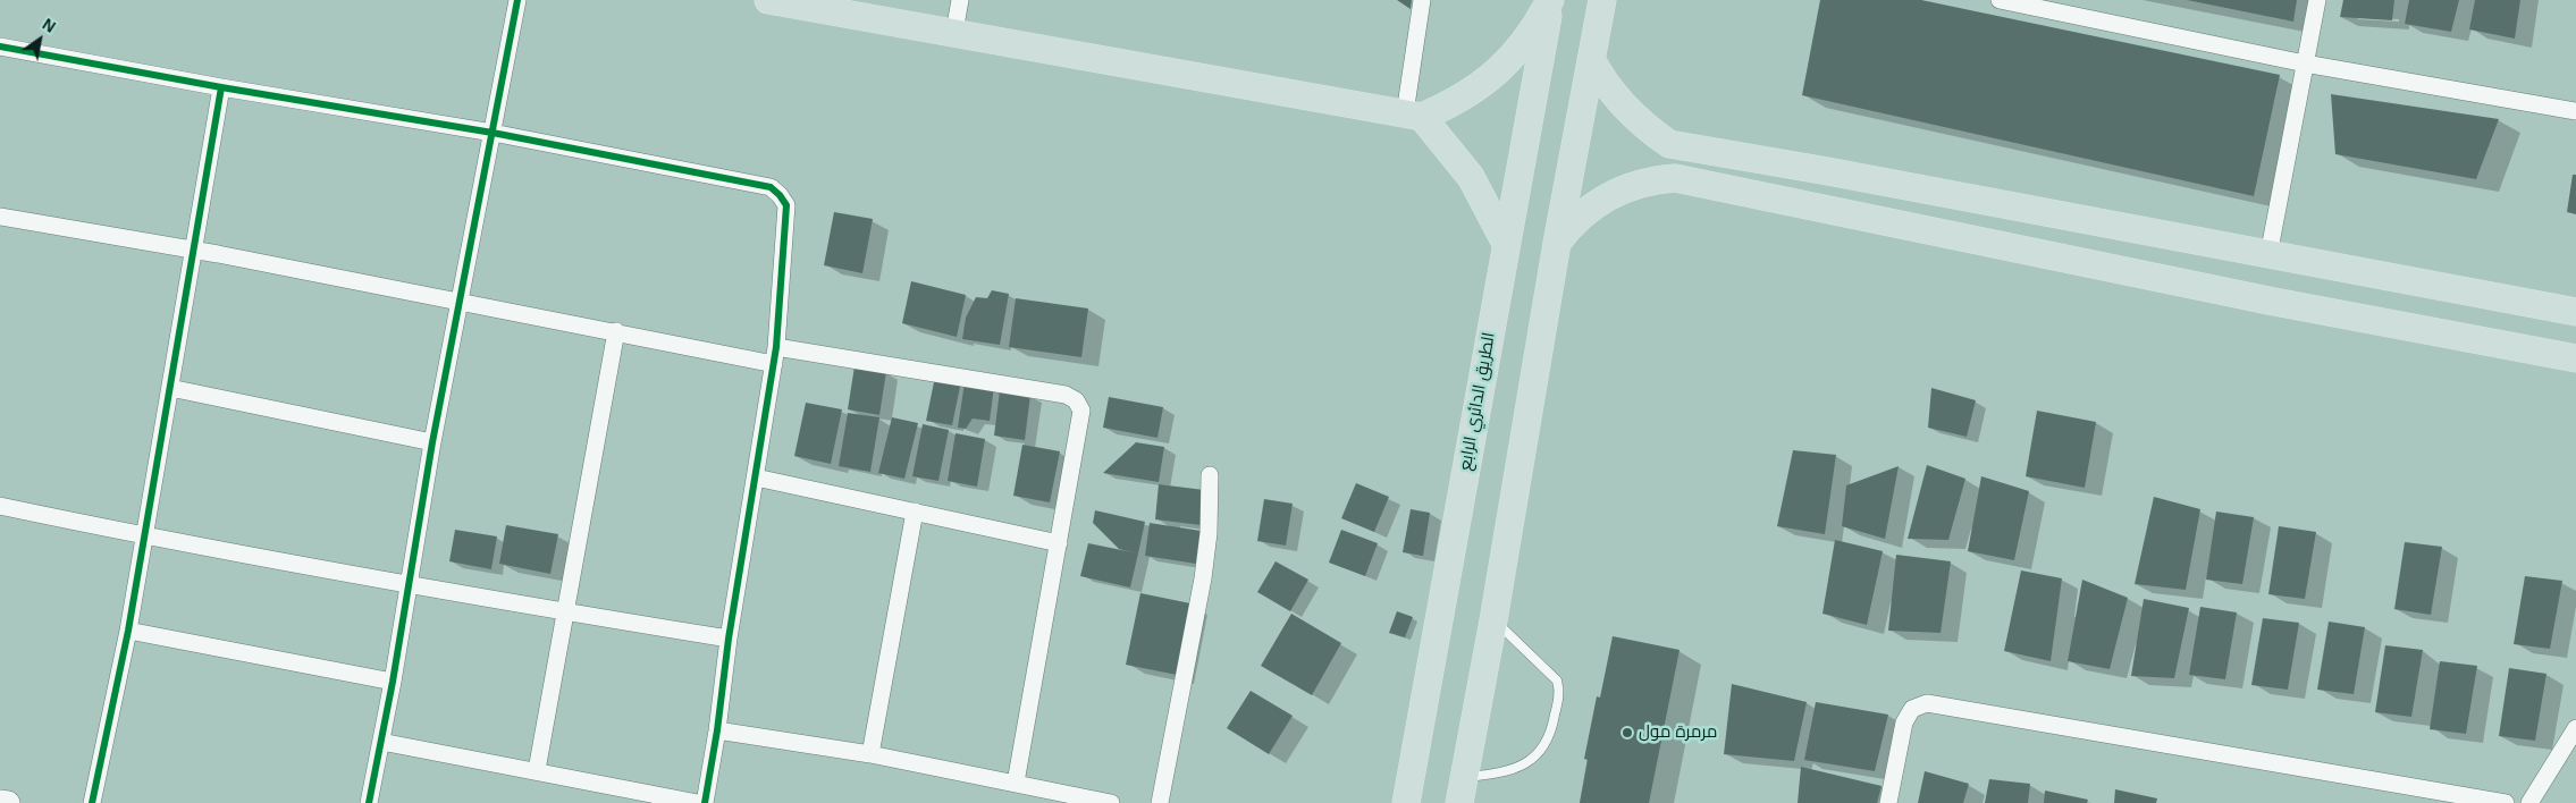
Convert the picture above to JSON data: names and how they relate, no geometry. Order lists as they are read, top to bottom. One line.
{"streets":{"main road":["الطريق الدائري الرابع"]},"places":["مرمرة مول"],"north":"top right"}
